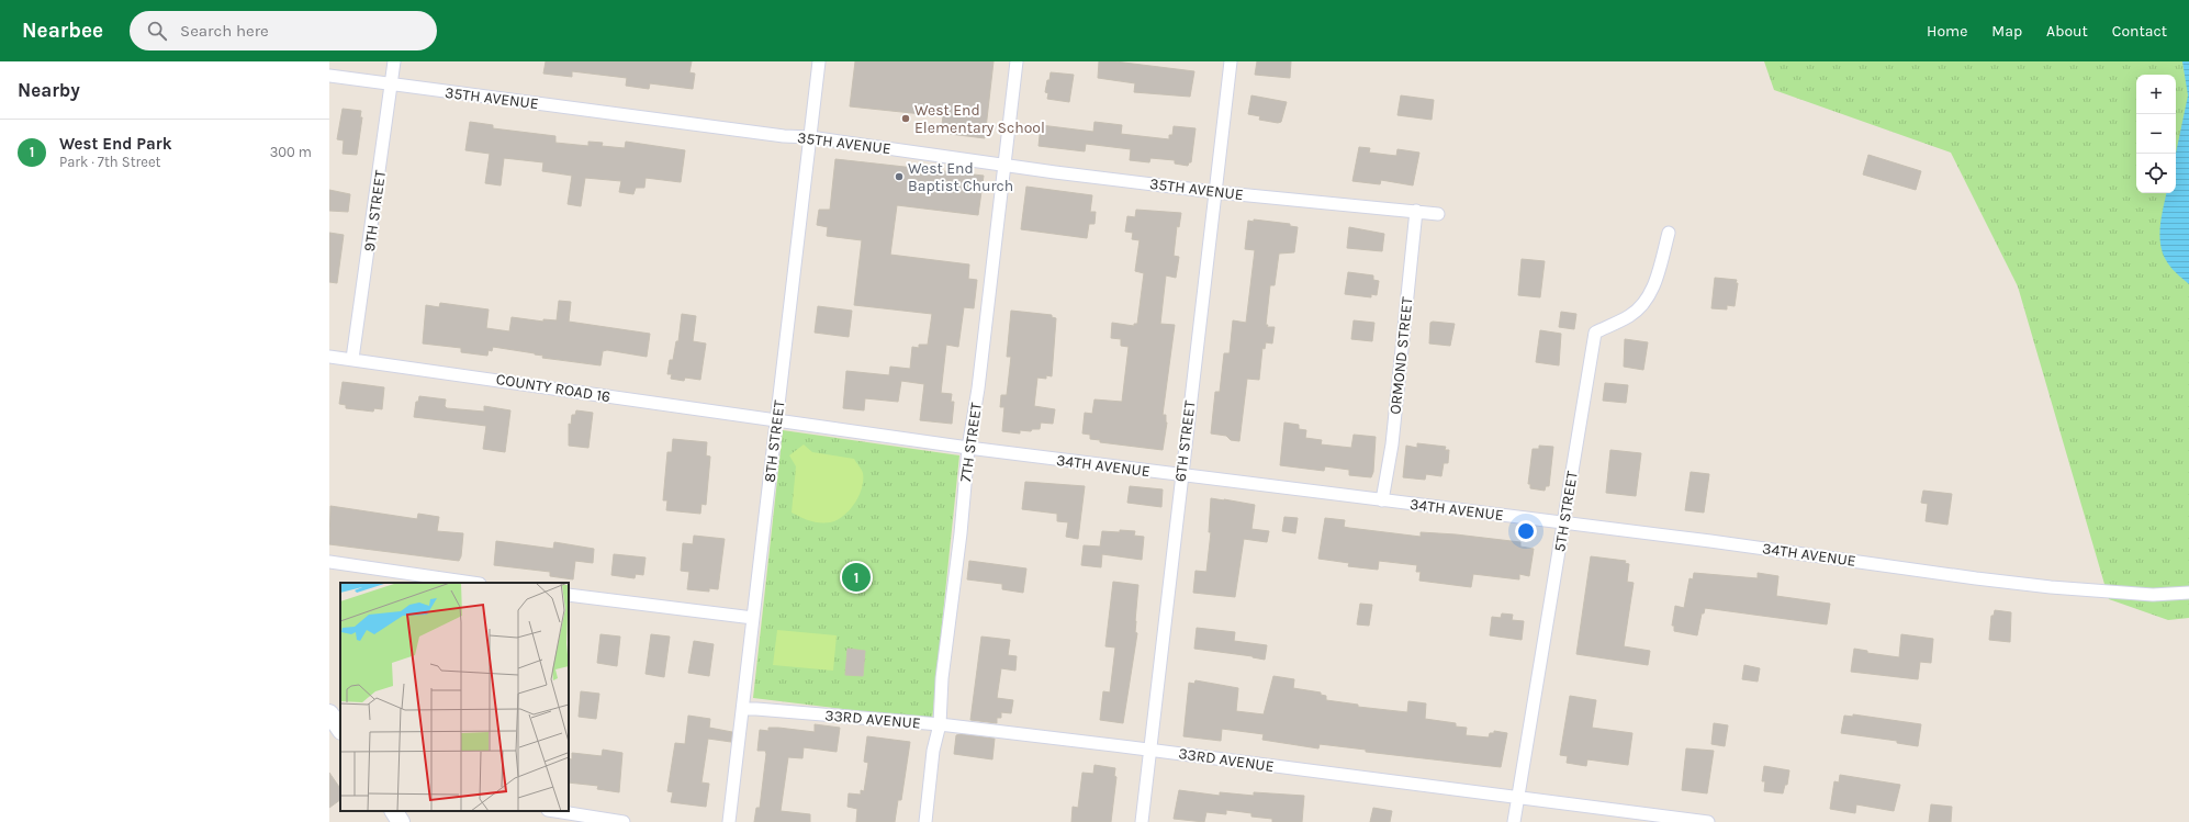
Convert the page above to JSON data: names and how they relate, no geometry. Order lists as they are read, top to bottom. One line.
{"streets":{"street":["35TH AVENUE","9TH STREET","ORMOND STREET","COUNTY ROAD 16","8TH STREET","6TH STREET","7TH STREET","34TH AVENUE","5TH STREET","33RD AVENUE"]},"crossings":[["35TH AVENUE","9TH STREET"],["35TH AVENUE","ORMOND STREET"],["35TH AVENUE","8TH STREET"],["35TH AVENUE","6TH STREET"],["35TH AVENUE","7TH STREET"],["9TH STREET","COUNTY ROAD 16"],["ORMOND STREET","34TH AVENUE"],["COUNTY ROAD 16","8TH STREET"],["COUNTY ROAD 16","34TH AVENUE"],["8TH STREET","34TH AVENUE"],["8TH STREET","33RD AVENUE"],["6TH STREET","34TH AVENUE"],["6TH STREET","33RD AVENUE"],["7TH STREET","34TH AVENUE"],["7TH STREET","33RD AVENUE"],["34TH AVENUE","5TH STREET"],["5TH STREET","33RD AVENUE"]],"places":["West End Elementary School","West End Baptist Church"],"page":{"header":"Nearbee","search":"Search here","nav":["Home","Map","About","Contact"],"heading":"Nearby","map_buttons":["+","−"],"list":[{"mark":"1","name":"West End Park","note":"Park · 7th Street","value":"300 m"}],"pins":"1"}}
